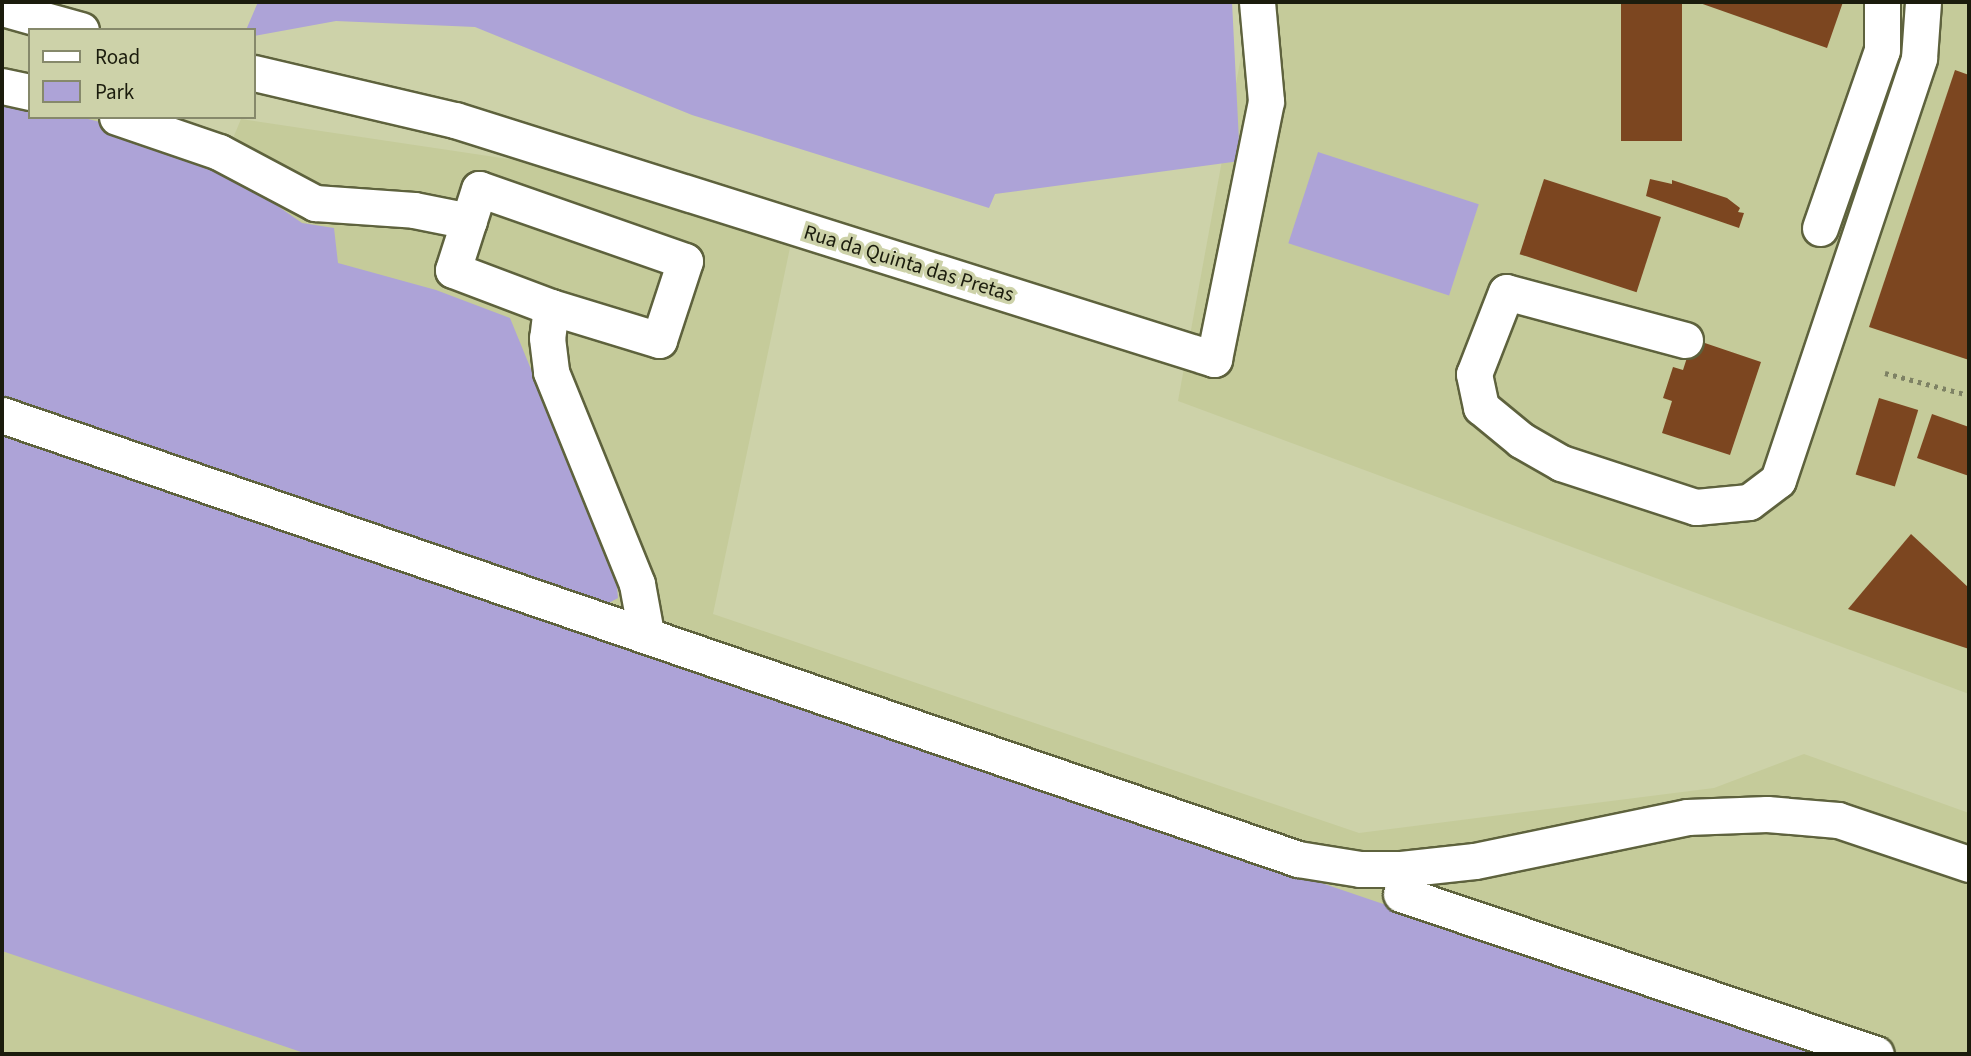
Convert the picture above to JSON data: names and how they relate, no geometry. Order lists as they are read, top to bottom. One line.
{"streets":{"street":["Rua da Quinta das Pretas"]},"legend":["Road","Park"]}
